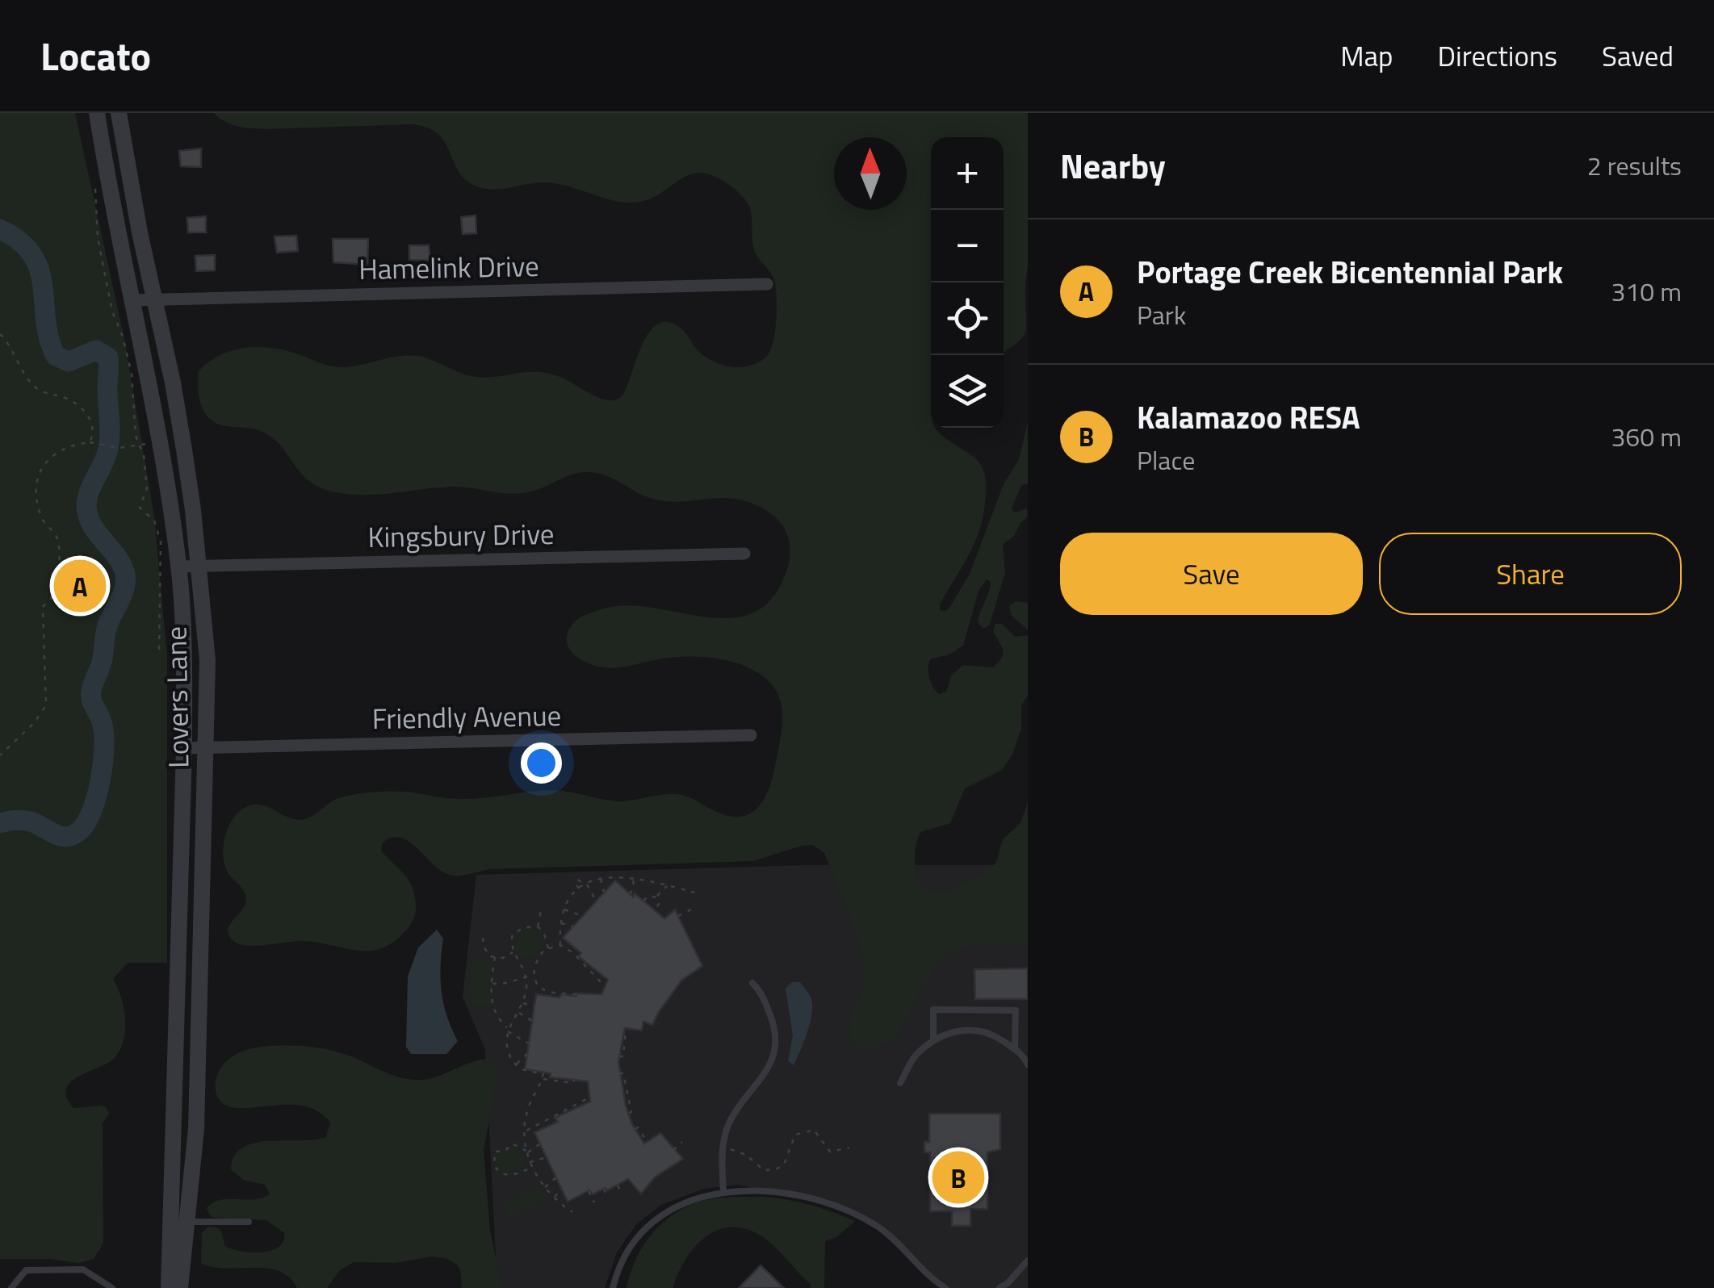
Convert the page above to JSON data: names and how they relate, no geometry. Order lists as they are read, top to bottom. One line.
{"streets":{"street":["Hamelink Drive","Kingsbury Drive","Lovers Lane","Friendly Avenue"]},"crossings":[["Hamelink Drive","Lovers Lane"],["Kingsbury Drive","Lovers Lane"],["Lovers Lane","Friendly Avenue"]],"north":"top","page":{"header":"Locato","nav":["Map","Directions","Saved"],"heading":["Nearby","2 results"],"map_buttons":["+","−"],"list":[{"mark":"A","name":"Portage Creek Bicentennial Park","note":"Park","value":"310 m"},{"mark":"B","name":"Kalamazoo RESA","note":"Place","value":"360 m"}],"buttons":["Save","Share"],"pins":["A","B"]}}
